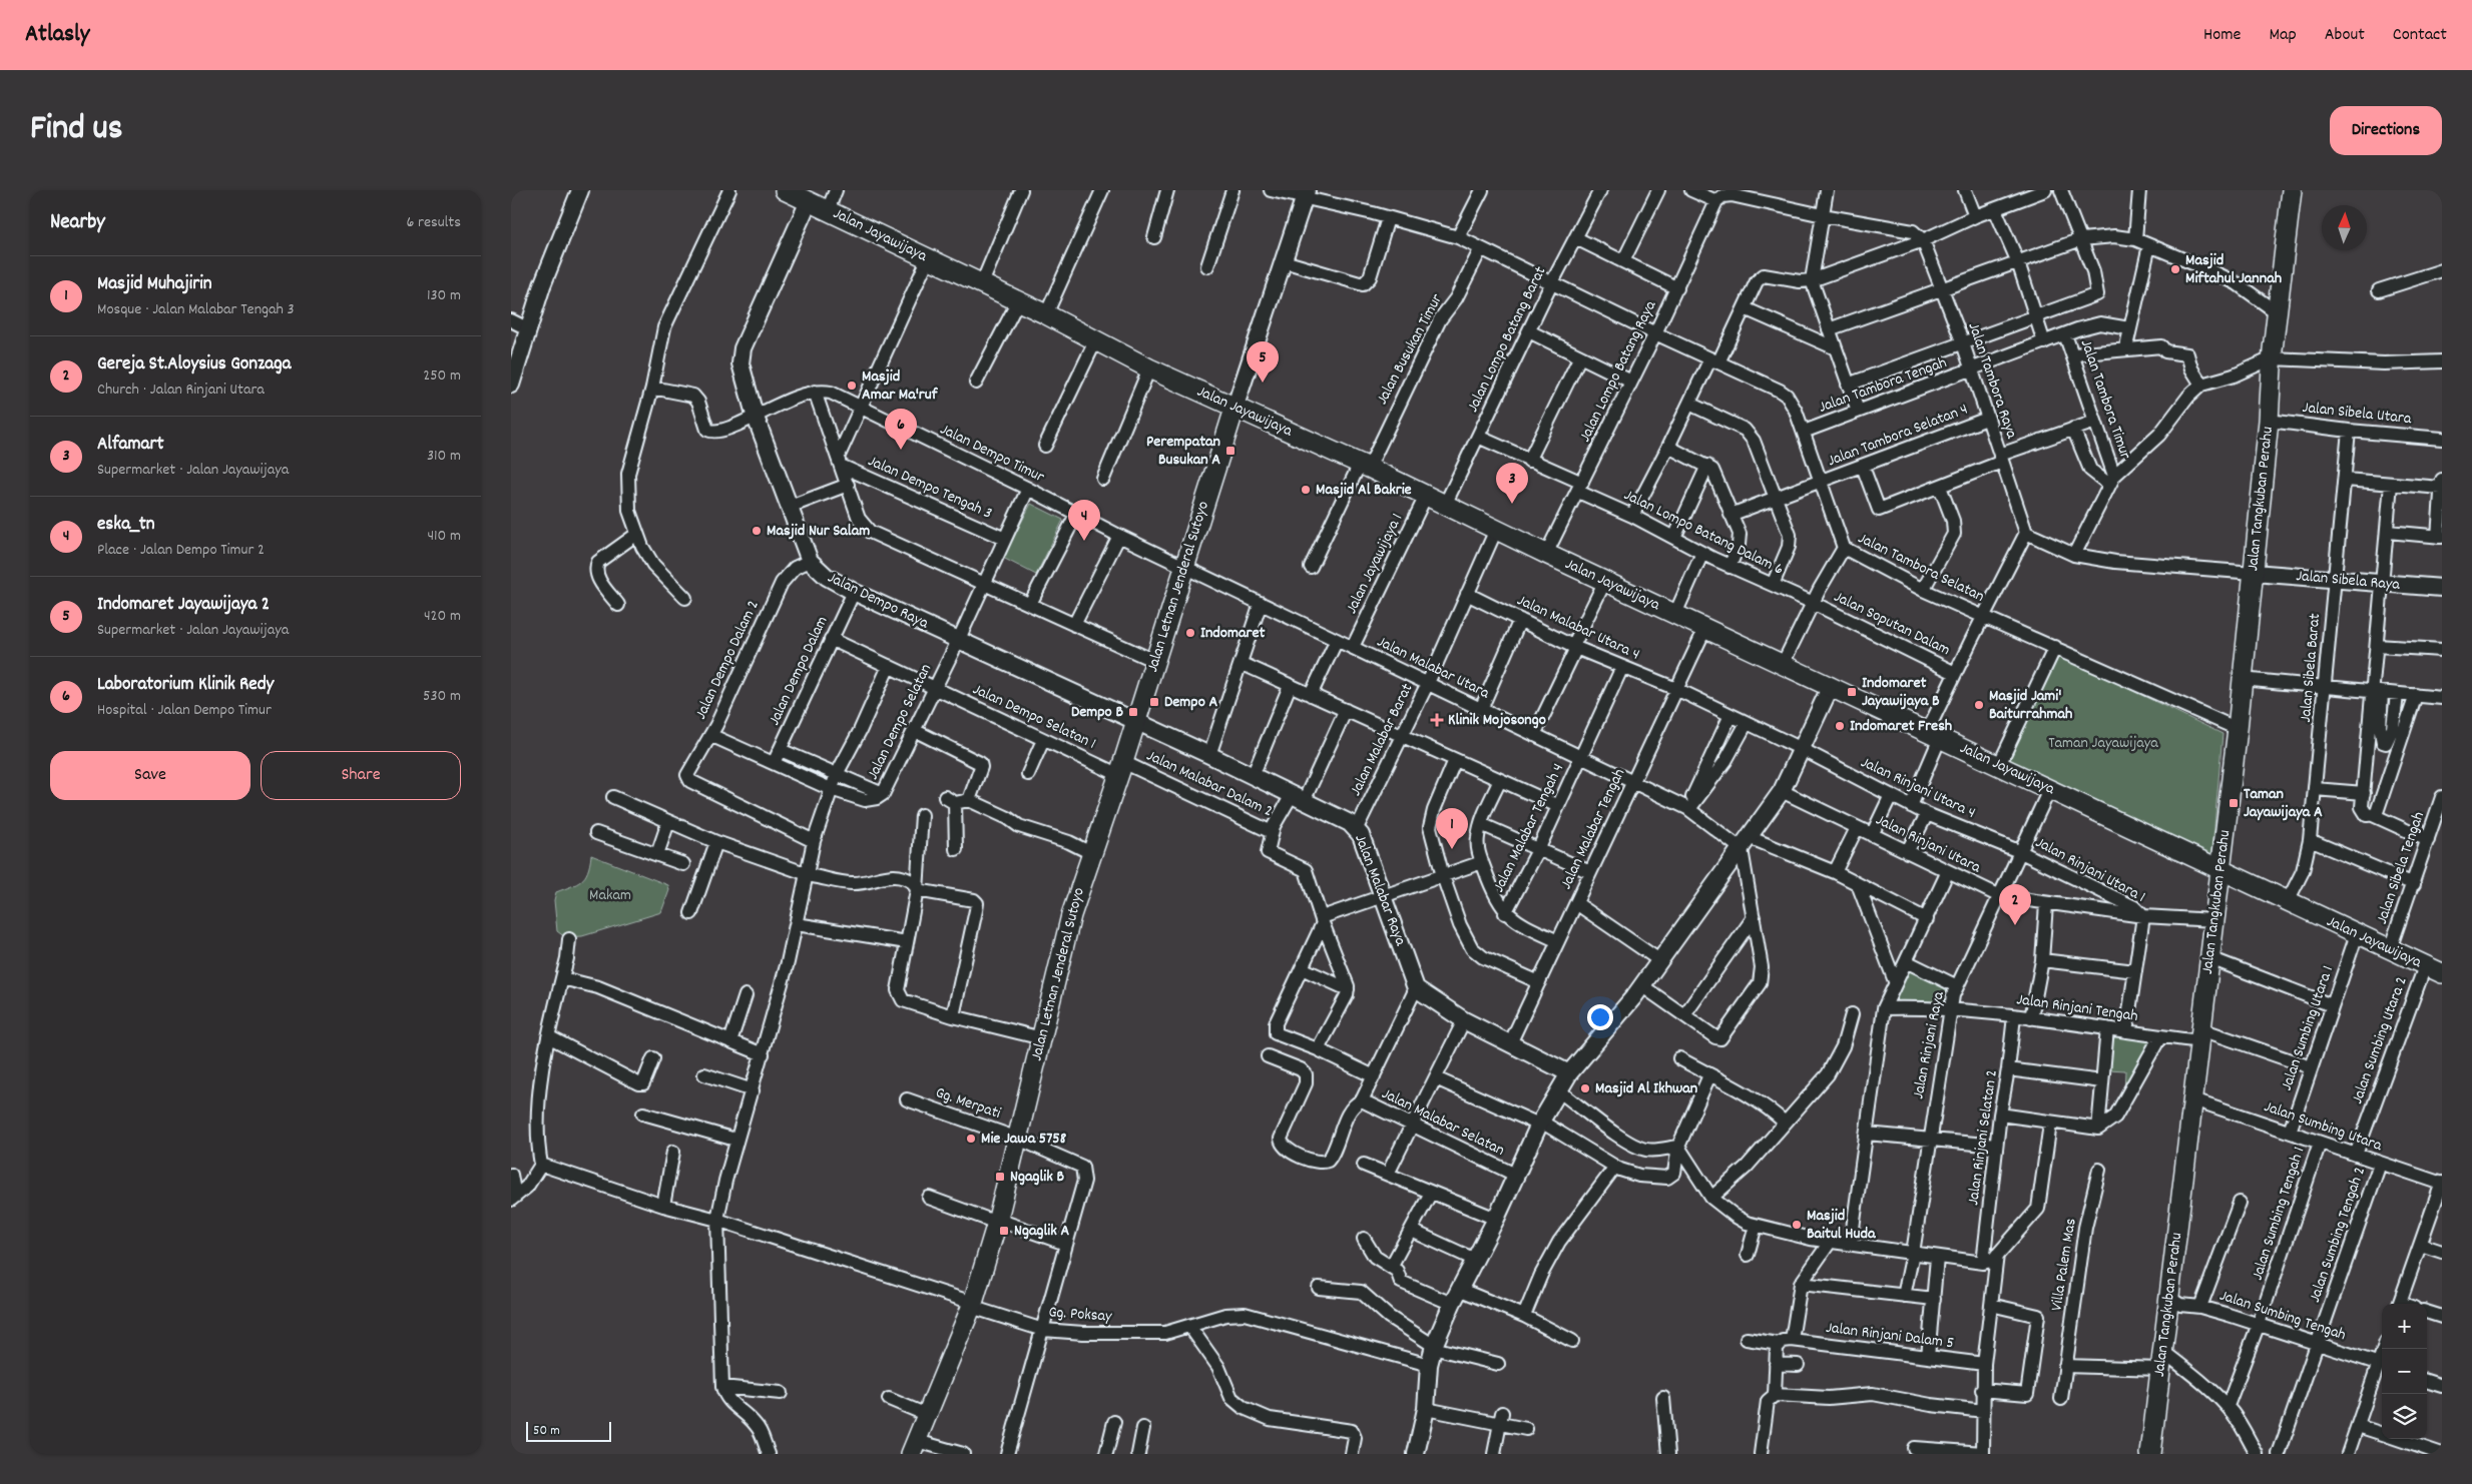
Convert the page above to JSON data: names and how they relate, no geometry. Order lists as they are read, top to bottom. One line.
{"streets":{"main road":["Jalan Jayawijaya","Jalan Tangkuban Perahu","Jalan Letnan Jenderal Sutoyo"],"street":["Jalan Lompo Batang Barat","Jalan Busukan Timur","Jalan Lompo Batang Raya","Jalan Tambora Raya","Jalan Tambora Tengah","Jalan Tambora Timur","Jalan Sibela Utara","Jalan Tambora Selatan 4","Jalan Dempo Timur","Jalan Dempo Tengah 3","Jalan Lompo Batang Dalam 6","Jalan Jayawijaya 1","Jalan Tambora Selatan","Jalan Sibela Raya","Jalan Dempo Raya","Jalan Soputan Dalam","Jalan Malabar Utara 4","Jalan Dempo Dalam 2","Jalan Malabar Utara","Jalan Sibela Barat","Jalan Dempo Dalam","Jalan Dempo Selatan 1","Jalan Dempo Selatan","Jalan Malabar Barat","Jalan Malabar Dalam 2","Jalan Rinjani Utara 4","Jalan Malabar Tengah 4","Jalan Malabar Tengah","Jalan Rinjani Utara","Jalan Sibela Tengah","Jalan Rinjani Utara 1","Jalan Malabar Raya","Jalan Rinjani Tengah","Jalan Sumbing Utara 1","Jalan Sumbing Utara 2","Jalan Rinjani Raya","Gg. Merpati","Jalan Malabar Selatan","Jalan Sumbing Utara","Jalan Rinjani Selatan 2","Jalan Sumbing Tengah 1","Jalan Sumbing Tengah 2","Villa Palem Mas","Gg. Poksay","Jalan Sumbing Tengah","Jalan Rinjani Dalam 5"]},"crossings":[["Jalan Jayawijaya","Jalan Lompo Batang Barat"],["Jalan Jayawijaya","Jalan Busukan Timur"],["Jalan Jayawijaya","Jalan Lompo Batang Raya"],["Jalan Jayawijaya","Jalan Tangkuban Perahu"],["Jalan Jayawijaya","Jalan Jayawijaya 1"],["Jalan Jayawijaya","Jalan Letnan Jenderal Sutoyo"],["Jalan Jayawijaya","Jalan Dempo Raya"],["Jalan Jayawijaya","Jalan Sibela Barat"],["Jalan Jayawijaya","Jalan Malabar Barat"],["Jalan Jayawijaya","Jalan Malabar Tengah"],["Jalan Jayawijaya","Jalan Sibela Tengah"],["Jalan Jayawijaya","Jalan Sumbing Utara 1"],["Jalan Jayawijaya","Jalan Sumbing Utara 2"],["Jalan Jayawijaya","Jalan Rinjani Raya"],["Jalan Lompo Batang Barat","Jalan Lompo Batang Dalam 6"],["Jalan Lompo Batang Raya","Jalan Lompo Batang Dalam 6"],["Jalan Tambora Raya","Jalan Tambora Tengah"],["Jalan Tambora Raya","Jalan Tambora Selatan 4"],["Jalan Tambora Tengah","Jalan Tambora Timur"],["Jalan Sibela Utara","Jalan Tangkuban Perahu"],["Jalan Sibela Utara","Jalan Sibela Barat"],["Jalan Dempo Timur","Jalan Letnan Jenderal Sutoyo"],["Jalan Dempo Timur","Jalan Malabar Utara"],["Jalan Dempo Timur","Jalan Dempo Selatan"],["Jalan Dempo Tengah 3","Jalan Dempo Selatan"],["Jalan Tangkuban Perahu","Jalan Tambora Selatan"],["Jalan Tangkuban Perahu","Jalan Sibela Raya"],["Jalan Tangkuban Perahu","Jalan Rinjani Utara"],["Jalan Tangkuban Perahu","Jalan Rinjani Tengah"],["Jalan Tangkuban Perahu","Jalan Sumbing Utara"],["Jalan Tangkuban Perahu","Jalan Sumbing Tengah"],["Jalan Lompo Batang Dalam 6","Jalan Soputan Dalam"],["Jalan Jayawijaya 1","Jalan Malabar Utara"],["Jalan Sibela Raya","Jalan Sibela Barat"],["Jalan Letnan Jenderal Sutoyo","Jalan Dempo Raya"],["Jalan Letnan Jenderal Sutoyo","Jalan Malabar Utara"],["Jalan Letnan Jenderal Sutoyo","Jalan Dempo Selatan 1"],["Jalan Letnan Jenderal Sutoyo","Jalan Malabar Dalam 2"],["Jalan Letnan Jenderal Sutoyo","Jalan Malabar Raya"],["Jalan Letnan Jenderal Sutoyo","Gg. Merpati"],["Jalan Letnan Jenderal Sutoyo","Gg. Poksay"],["Jalan Dempo Raya","Jalan Dempo Dalam 2"],["Jalan Dempo Raya","Jalan Dempo Dalam"],["Jalan Dempo Raya","Jalan Dempo Selatan"],["Jalan Dempo Raya","Jalan Malabar Raya"],["Jalan Malabar Utara 4","Jalan Malabar Barat"],["Jalan Malabar Utara 4","Jalan Rinjani Utara 4"],["Jalan Malabar Utara 4","Jalan Malabar Tengah 4"],["Jalan Malabar Utara 4","Jalan Malabar Tengah"],["Jalan Dempo Dalam 2","Jalan Dempo Selatan"],["Jalan Malabar Utara","Jalan Malabar Barat"],["Jalan Malabar Utara","Jalan Malabar Tengah 4"],["Jalan Malabar Utara","Jalan Malabar Tengah"],["Jalan Dempo Dalam","Jalan Dempo Selatan 1"],["Jalan Dempo Dalam","Jalan Dempo Selatan"],["Jalan Dempo Selatan 1","Jalan Dempo Selatan"],["Jalan Dempo Selatan 1","Jalan Malabar Dalam 2"],["Jalan Malabar Barat","Jalan Malabar Raya"],["Jalan Malabar Dalam 2","Jalan Malabar Raya"],["Jalan Rinjani Utara 4","Jalan Rinjani Utara 1"],["Jalan Rinjani Utara 4","Jalan Rinjani Raya"],["Jalan Rinjani Utara","Jalan Rinjani Utara 1"],["Jalan Rinjani Utara","Jalan Rinjani Raya"],["Jalan Rinjani Utara 1","Jalan Rinjani Raya"],["Jalan Malabar Raya","Jalan Malabar Selatan"],["Jalan Rinjani Tengah","Jalan Sumbing Utara 1"],["Jalan Rinjani Tengah","Jalan Rinjani Raya"],["Jalan Rinjani Tengah","Jalan Rinjani Selatan 2"],["Jalan Sumbing Utara 1","Jalan Sumbing Utara"],["Jalan Sumbing Utara 2","Jalan Sumbing Utara"],["Gg. Merpati","Gg. Poksay"],["Jalan Sumbing Utara","Jalan Sumbing Tengah 1"],["Jalan Sumbing Utara","Jalan Sumbing Tengah 2"],["Jalan Sumbing Tengah 1","Jalan Sumbing Tengah"],["Jalan Sumbing Tengah 2","Jalan Sumbing Tengah"]],"parks":["Taman Jayawijaya","Makam"],"places":{"other":["Masjid Miftahul Jannah","Masjid Amar Ma'ruf","Masjid Al Bakrie","Masjid Nur Salam","Indomaret","Masjid Jami' Baiturrahmah","Indomaret Fresh","Masjid Al Ikhwan","Mie Jawa 5758","Masjid Baitul Huda"],"transit":["Perempatan Busukan A","Indomaret Jayawijaya B","Dempo A","Dempo B","Taman Jayawijaya A","Ngaglik B","Ngaglik A"],"health":["Klinik Mojosongo"]},"scale_bar":"50 m","north":"top","page":{"header":"Atlasly","nav":["Home","Map","About","Contact"],"title":"Find us","buttons":["Directions",["Save","Share"]],"heading":["Nearby","6 results"],"list":[{"mark":"1","name":"Masjid Muhajirin","note":"Mosque · Jalan Malabar Tengah 3","value":"130 m"},{"mark":"2","name":"Gereja St.Aloysius Gonzaga","note":"Church · Jalan Rinjani Utara","value":"250 m"},{"mark":"3","name":"Alfamart","note":"Supermarket · Jalan Jayawijaya","value":"310 m"},{"mark":"4","name":"eska_tn","note":"Place · Jalan Dempo Timur 2","value":"410 m"},{"mark":"5","name":"Indomaret Jayawijaya 2","note":"Supermarket · Jalan Jayawijaya","value":"420 m"},{"mark":"6","name":"Laboratorium Klinik Redy","note":"Hospital · Jalan Dempo Timur","value":"530 m"}],"pins":["5","6","3","4","1","2"],"map_buttons":["+","−"],"scale":"50 m"}}
